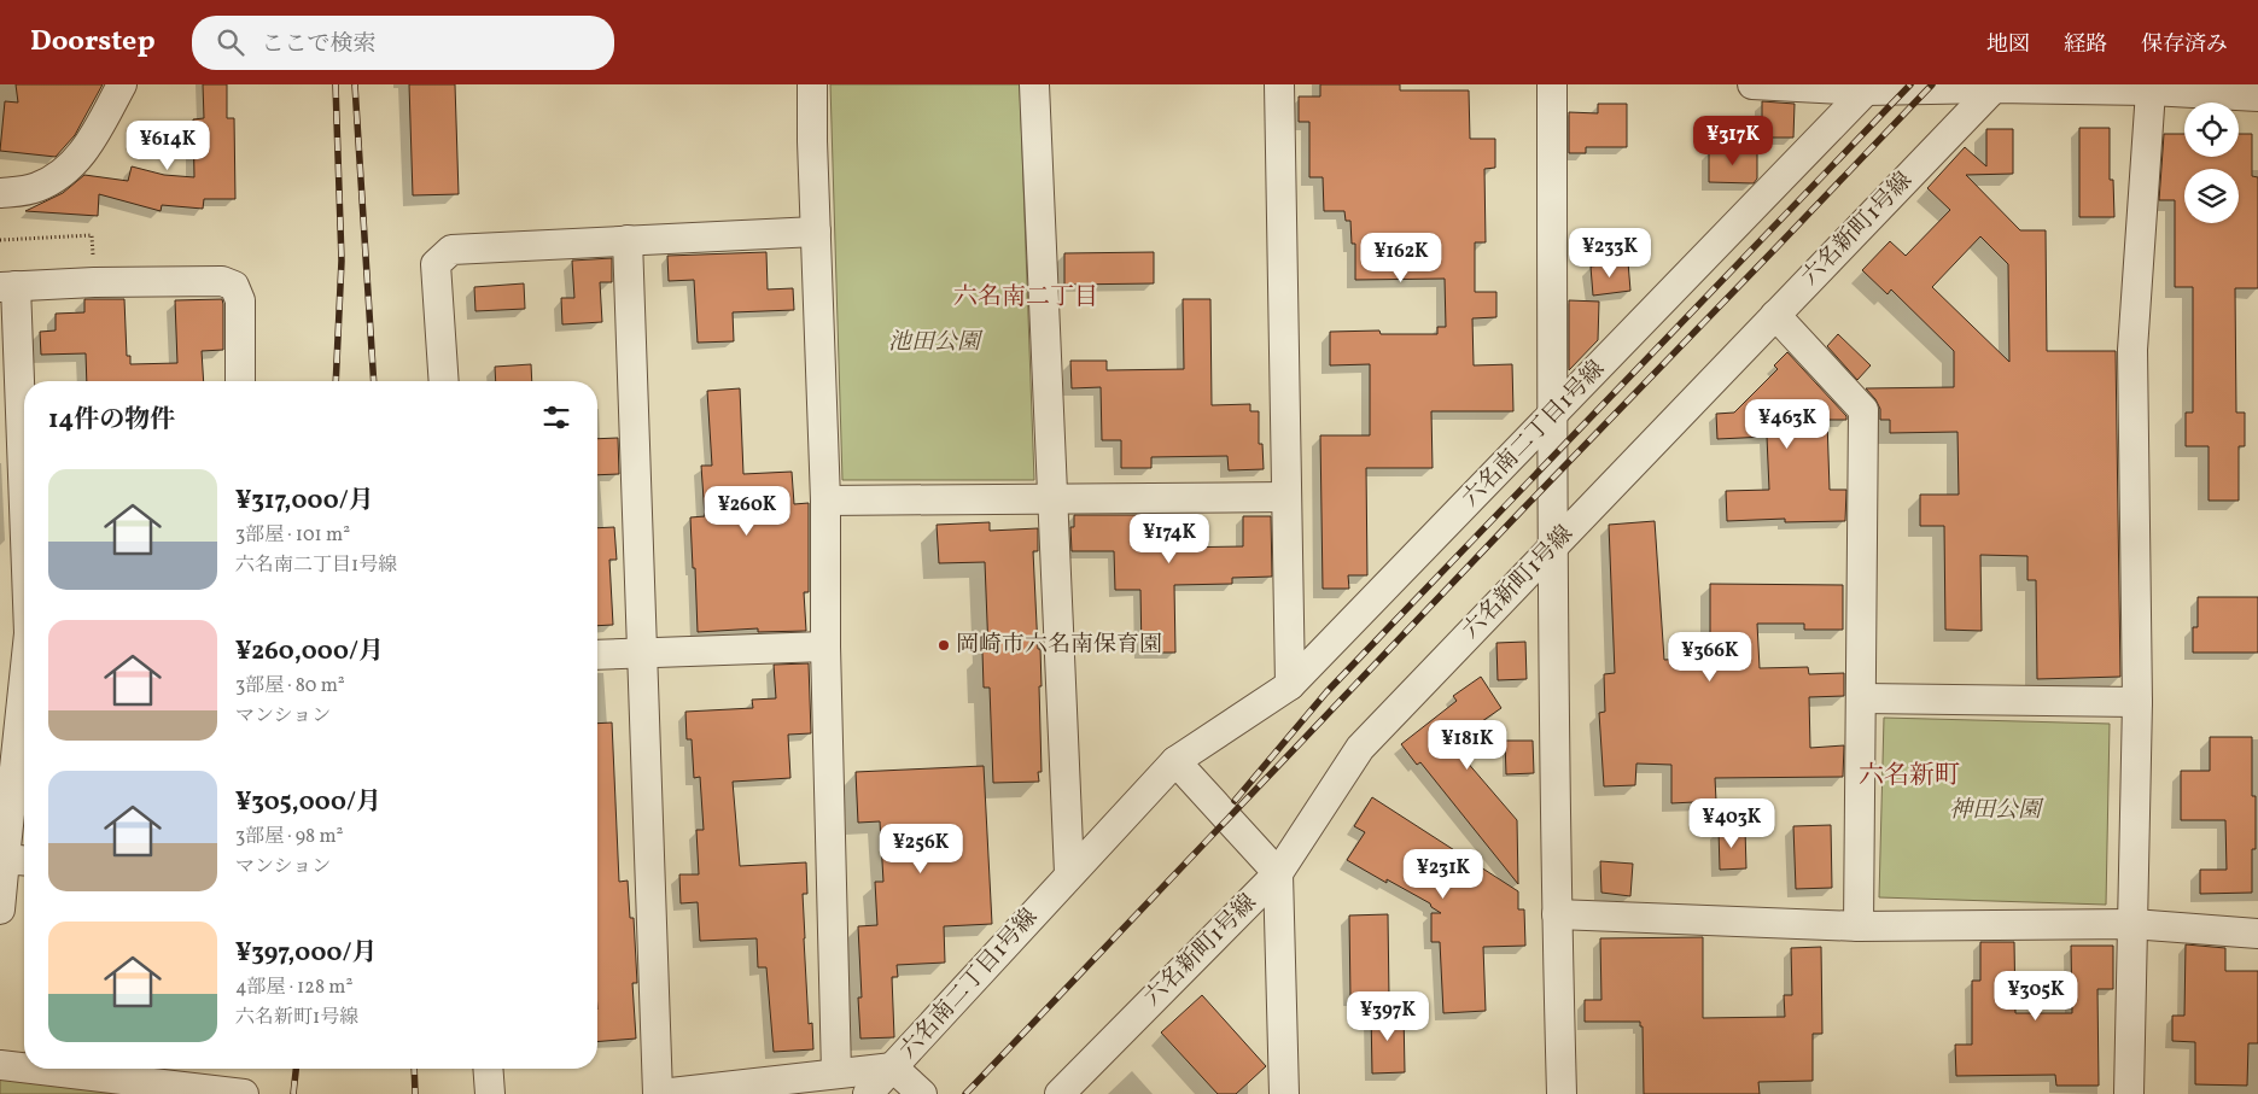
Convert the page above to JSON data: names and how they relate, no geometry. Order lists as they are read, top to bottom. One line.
{"streets":{"street":["六名新町1号線","六名南二丁目1号線"]},"districts":["六名南二丁目","六名新町"],"parks":["池田公園","神田公園"],"places":["岡崎市六名南保育園"],"page":{"header":"Doorstep","search":"ここで検索","nav":["地図","経路","保存済み"],"price":["¥317K","¥614K","¥233K","¥162K","¥463K","¥260K","¥174K","¥366K","¥181K","¥403K","¥256K","¥231K","¥305K","¥397K"],"heading":"14件の物件","list":[{"name":"¥317,000/月","note":"3部屋 · 101 m² · 六名南二丁目1号線"},{"name":"¥260,000/月","note":"3部屋 · 80 m² · マンション"},{"name":"¥305,000/月","note":"3部屋 · 98 m² · マンション"},{"name":"¥397,000/月","note":"4部屋 · 128 m² · 六名新町1号線"}]}}
